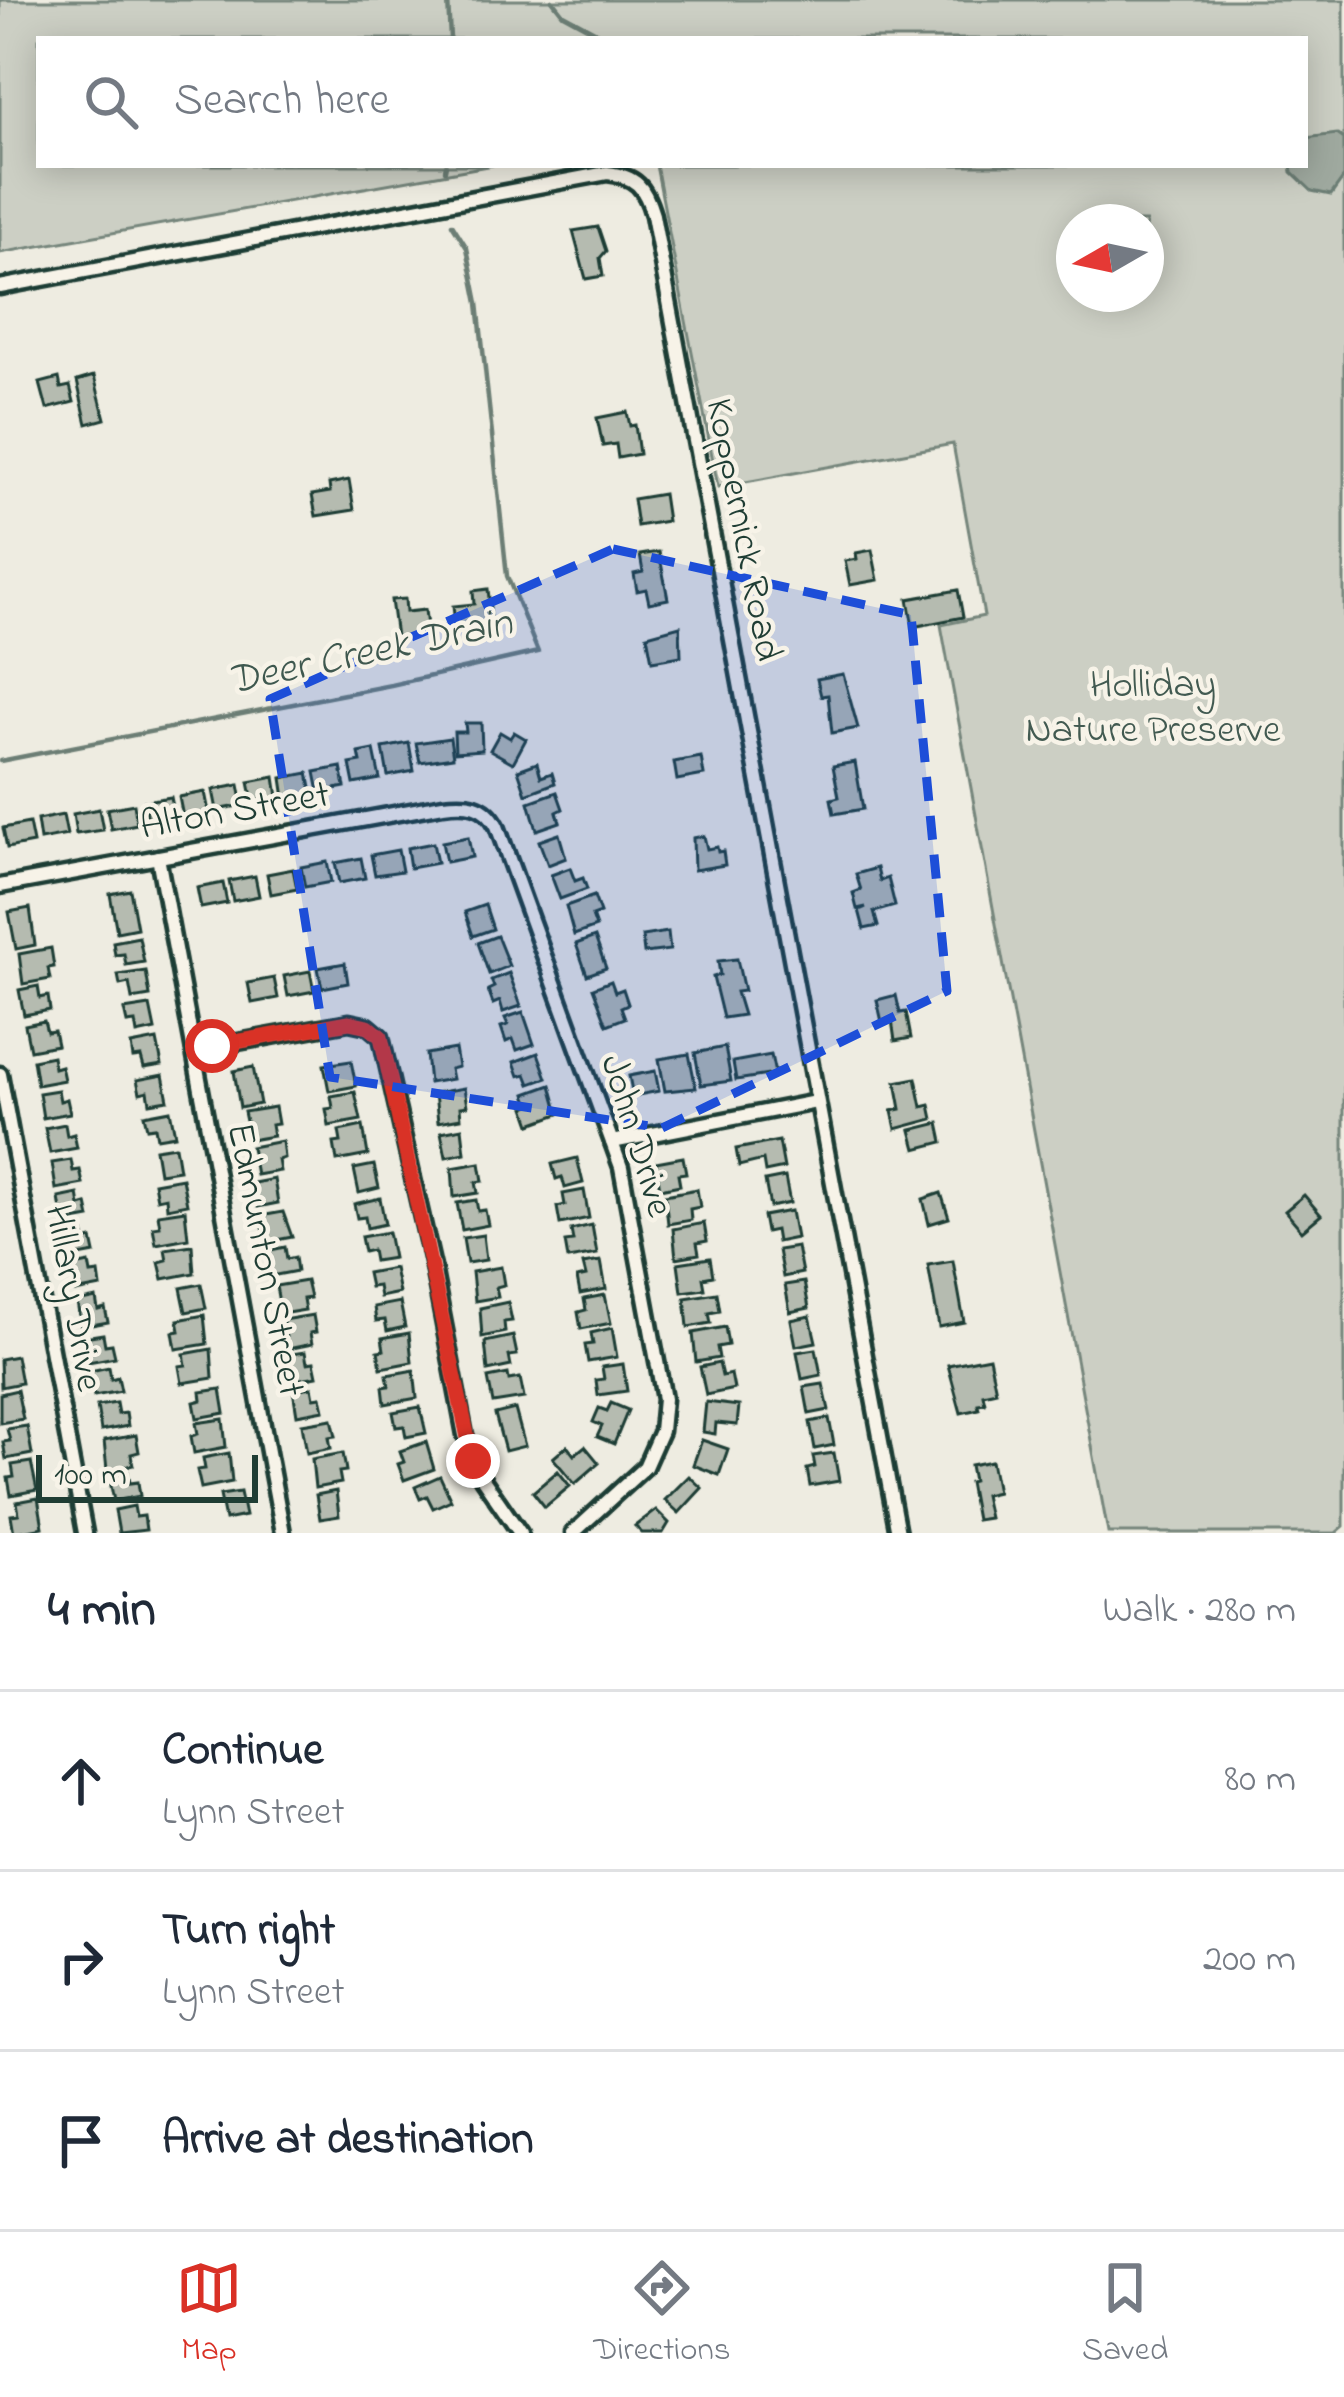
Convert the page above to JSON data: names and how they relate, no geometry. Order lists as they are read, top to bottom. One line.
{"streets":{"street":["Koppernick Road","Alton Street","John Drive","Edmunton Street","Hillary Drive"]},"crossings":[["Alton Street","John Drive"],["Alton Street","Edmunton Street"]],"water":["Deer Creek Drain"],"parks":["Holliday Nature Preserve"],"scale_bar":"100 m","north":"left","page":{"search":"Search here","scale":"100 m","heading":["4 min","Walk · 280 m"],"list":[["Continue","Lynn Street","80 m"],["Turn right","Lynn Street","200 m"],"Arrive at destination"],"nav":["Map","Directions","Saved"]}}
